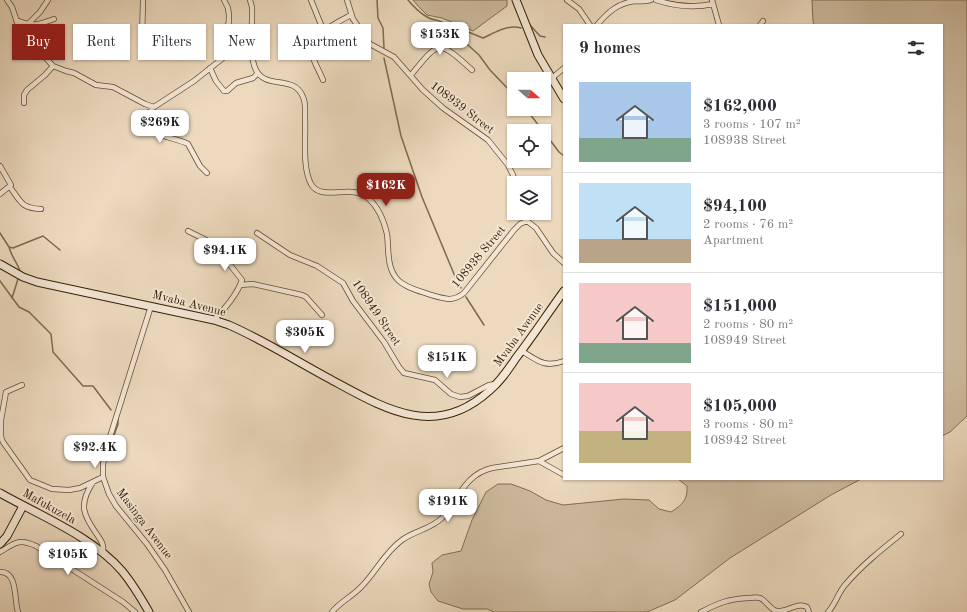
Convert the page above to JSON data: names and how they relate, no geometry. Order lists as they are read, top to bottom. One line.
{"streets":{"street":["108939 Street","108938 Street","Mvaba Avenue","108949 Street","Mafukuzela","Masinga Avenue"]},"crossings":[["Mvaba Avenue","108949 Street"],["Mvaba Avenue","Masinga Avenue"]],"north":"right","page":{"price":["$153K","$269K","$162K","$94.1K","$305K","$151K","$92.4K","$191K","$105K"],"chip":["Buy","Rent","Filters","New","Apartment"],"heading":"9 homes","list":[{"name":"$162,000","note":"3 rooms · 107 m² · 108938 Street"},{"name":"$94,100","note":"2 rooms · 76 m² · Apartment"},{"name":"$151,000","note":"2 rooms · 80 m² · 108949 Street"},{"name":"$105,000","note":"3 rooms · 80 m² · 108942 Street"}]}}
